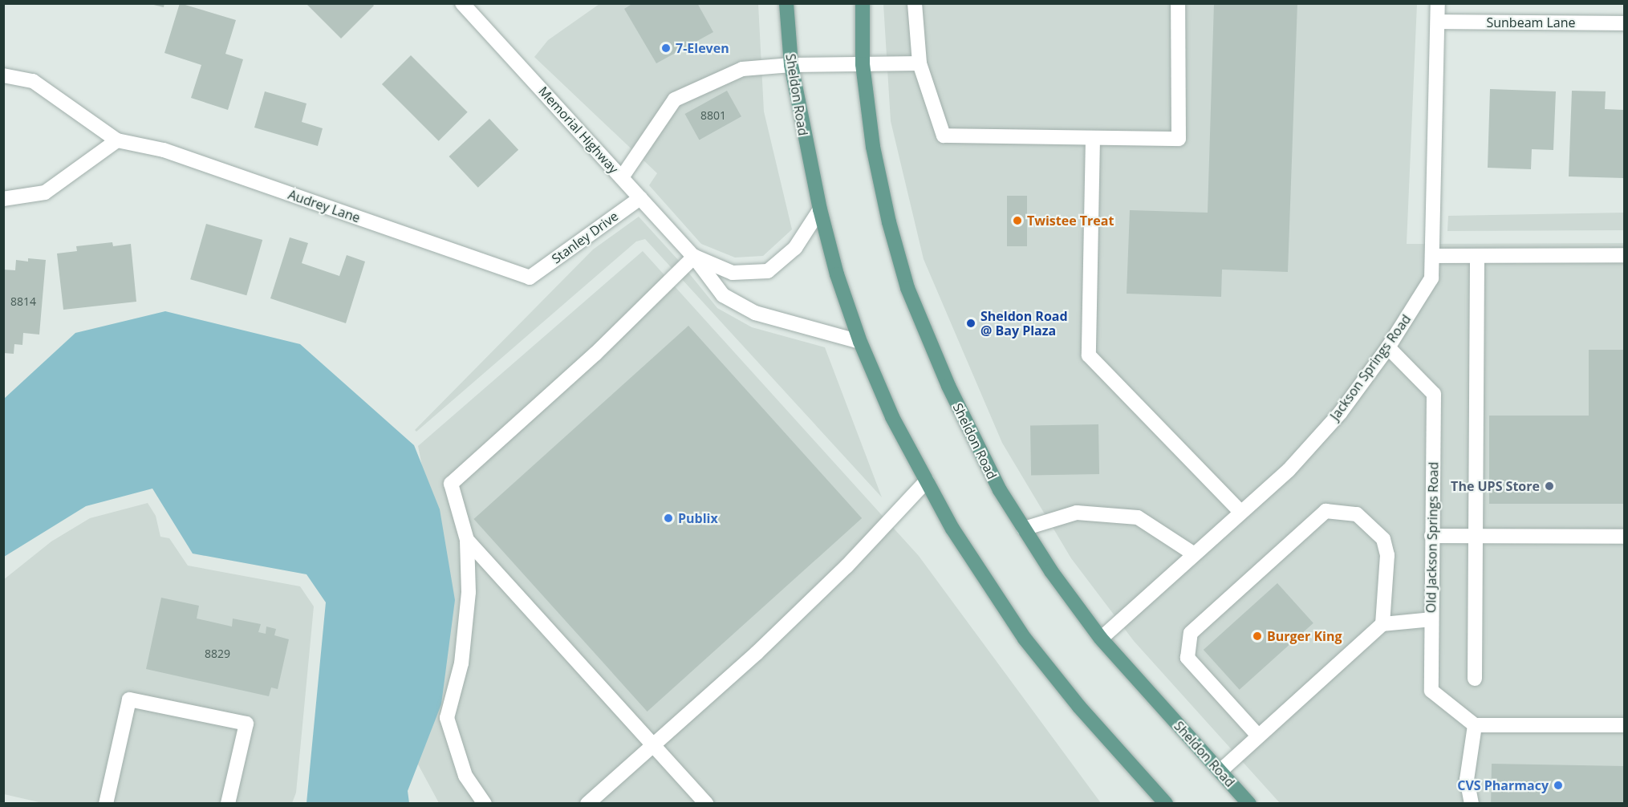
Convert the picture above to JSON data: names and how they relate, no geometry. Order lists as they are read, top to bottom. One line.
{"streets":{"main road":["Sheldon Road"],"street":["Sunbeam Lane","Memorial Highway","Audrey Lane","Stanley Drive","Jackson Springs Road","Old Jackson Springs Road"]},"crossings":[["Sunbeam Lane","Jackson Springs Road"],["Sheldon Road","Memorial Highway"],["Sheldon Road","Jackson Springs Road"],["Memorial Highway","Stanley Drive"],["Audrey Lane","Stanley Drive"],["Jackson Springs Road","Old Jackson Springs Road"]],"places":["7-Eleven","Twistee Treat","Sheldon Road @ Bay Plaza","The UPS Store","Publix","Burger King","CVS Pharmacy"],"house_numbers":["8801","8814","8829"]}
